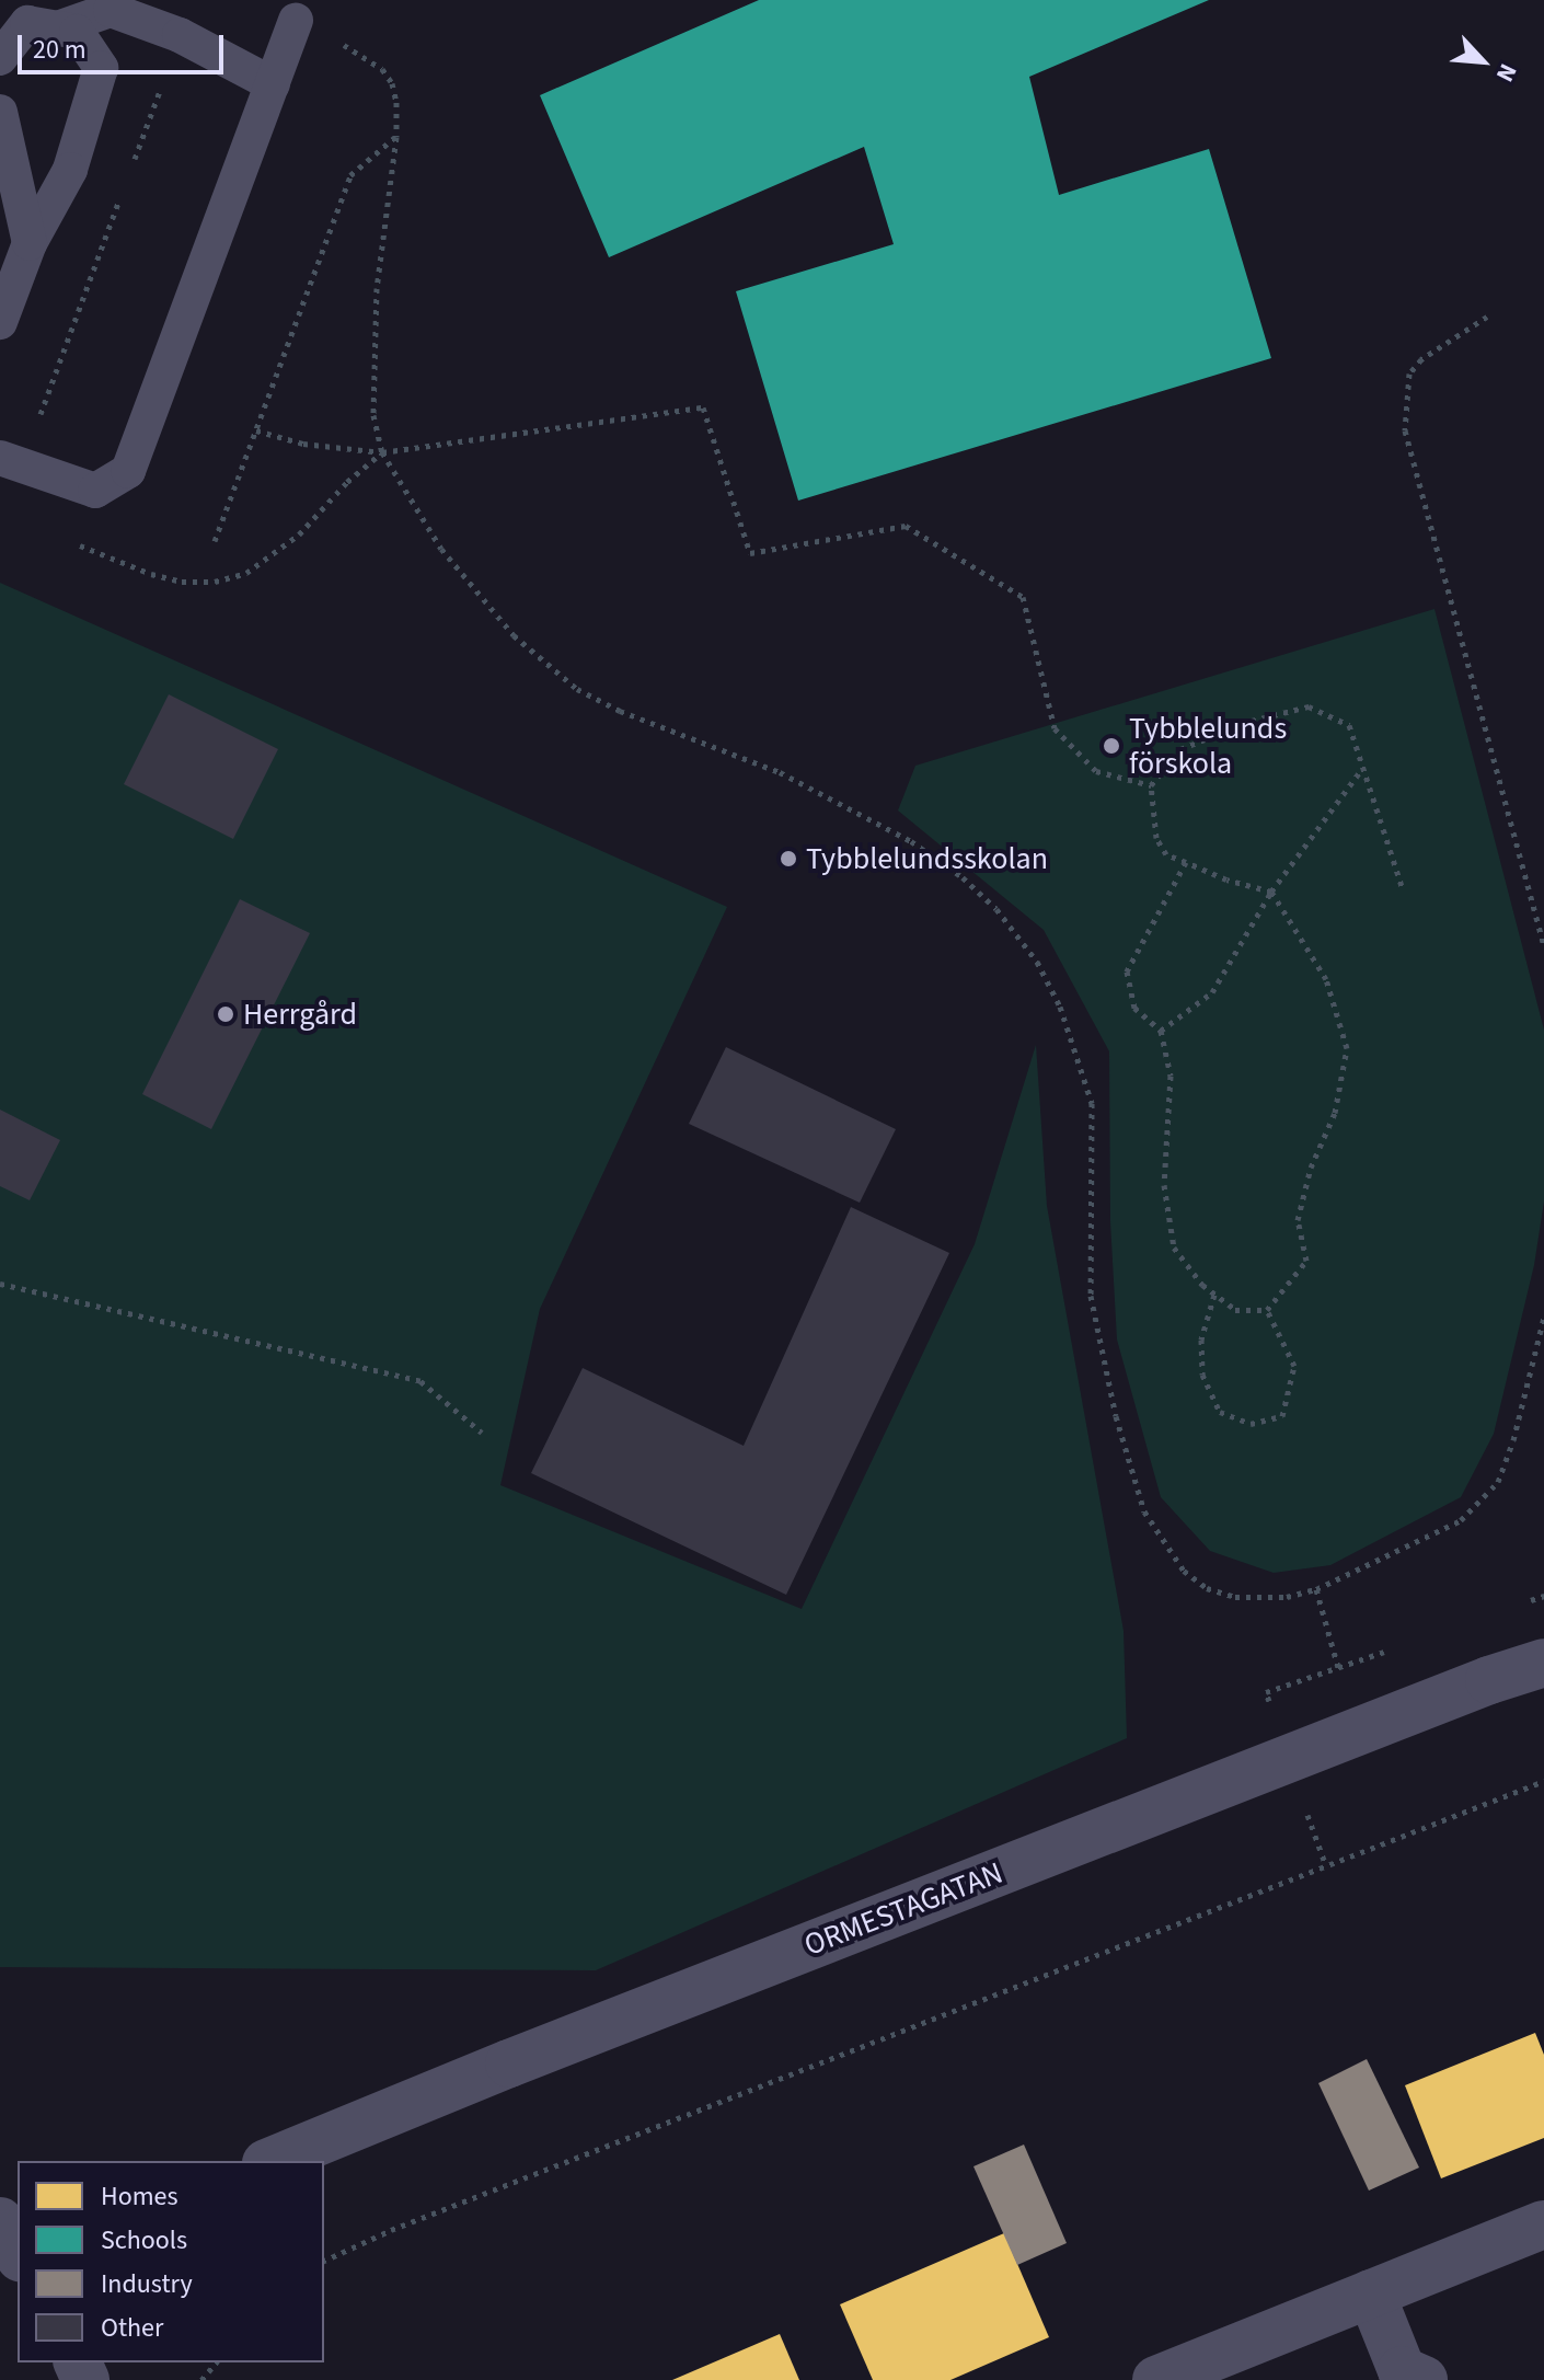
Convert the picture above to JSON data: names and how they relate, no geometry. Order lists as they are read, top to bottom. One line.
{"streets":{"street":["ORMESTAGATAN"]},"places":["Tybblelunds förskola","Tybblelundsskolan","Herrgård"],"legend":["Homes","Schools","Industry","Other"],"scale_bar":"20 m","north":"bottom right"}
